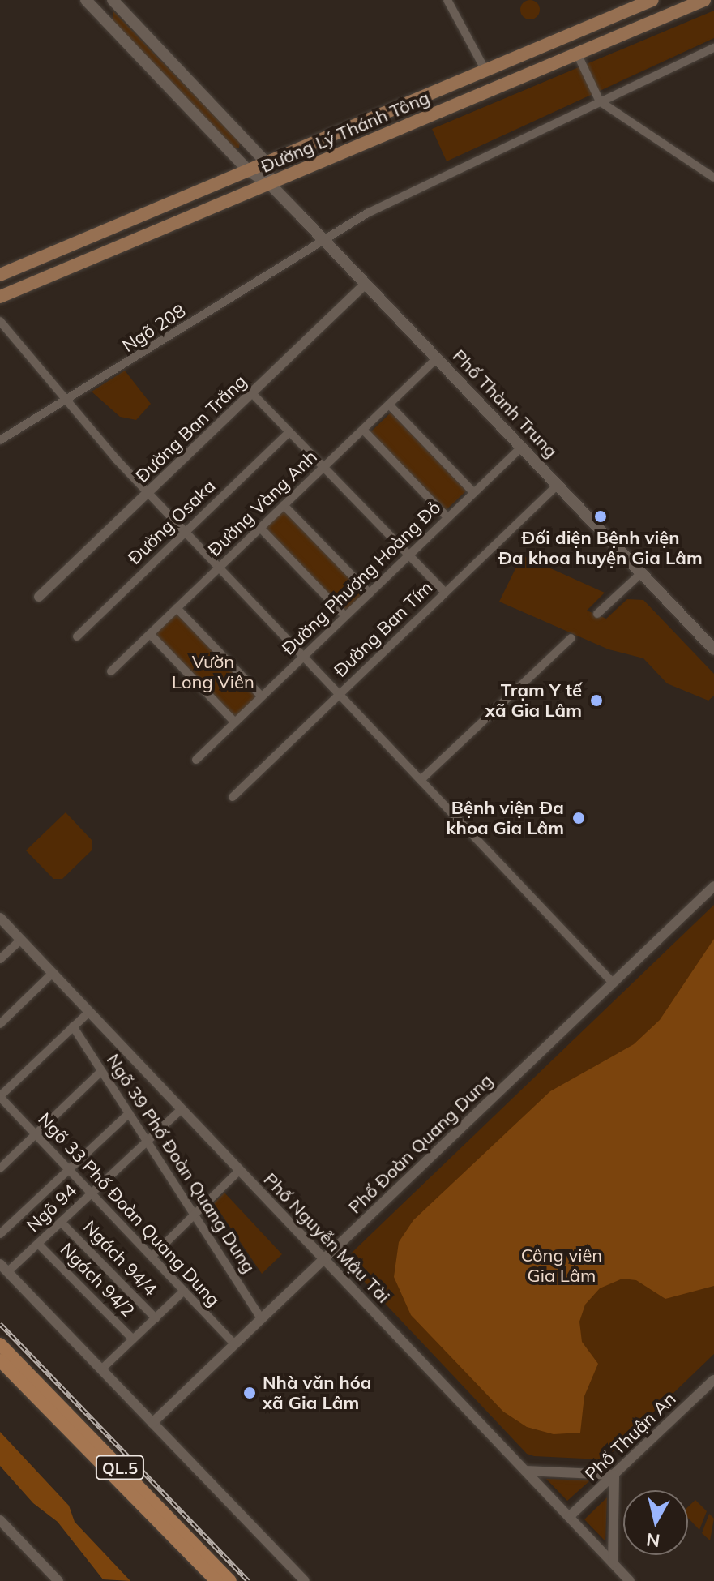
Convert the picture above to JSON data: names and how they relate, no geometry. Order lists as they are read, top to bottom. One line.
{"streets":{"highway":["QL.5"],"main road":["Đường Lý Thánh Tông","Phố Thành Trung"],"street":["Ngõ 208","Đường Ban Trắng","Đường Vàng Anh","Đường Osaka","Đường Phượng Hoàng Đỏ","Đường Ban Tím","Phố Đoàn Quang Dung","Ngõ 39 Phố Đoàn Quang Dung","Ngõ 94","Ngõ 33 Phố Đoàn Quang Dung","Phố Nguyễn Mậu Tài","Ngách 94/4","Ngách 94/2","Phố Thuận An"]},"crossings":[["Đường Lý Thánh Tông","Phố Thành Trung"],["Ngõ 208","Phố Thành Trung"],["Phố Thành Trung","Đường Ban Trắng"],["Phố Thành Trung","Đường Vàng Anh"],["Phố Thành Trung","Đường Phượng Hoàng Đỏ"],["Phố Thành Trung","Đường Ban Tím"],["Phố Đoàn Quang Dung","Ngõ 39 Phố Đoàn Quang Dung"],["Phố Đoàn Quang Dung","Ngõ 33 Phố Đoàn Quang Dung"],["Phố Đoàn Quang Dung","Phố Nguyễn Mậu Tài"],["Ngõ 39 Phố Đoàn Quang Dung","Ngõ 94"],["Ngõ 94","Ngõ 33 Phố Đoàn Quang Dung"],["Ngõ 94","Phố Nguyễn Mậu Tài"],["Ngõ 94","Ngách 94/4"],["Ngõ 94","Ngách 94/2"],["Phố Nguyễn Mậu Tài","Phố Thuận An"]],"parks":["Vườn Long Viên","Công viên Gia Lâm"],"places":["Đối diện Bệnh viện Đa khoa huyện Gia Lâm","Trạm Y tế xã Gia Lâm","Bệnh viện Đa khoa Gia Lâm","Nhà văn hóa xã Gia Lâm"],"north":"bottom"}
